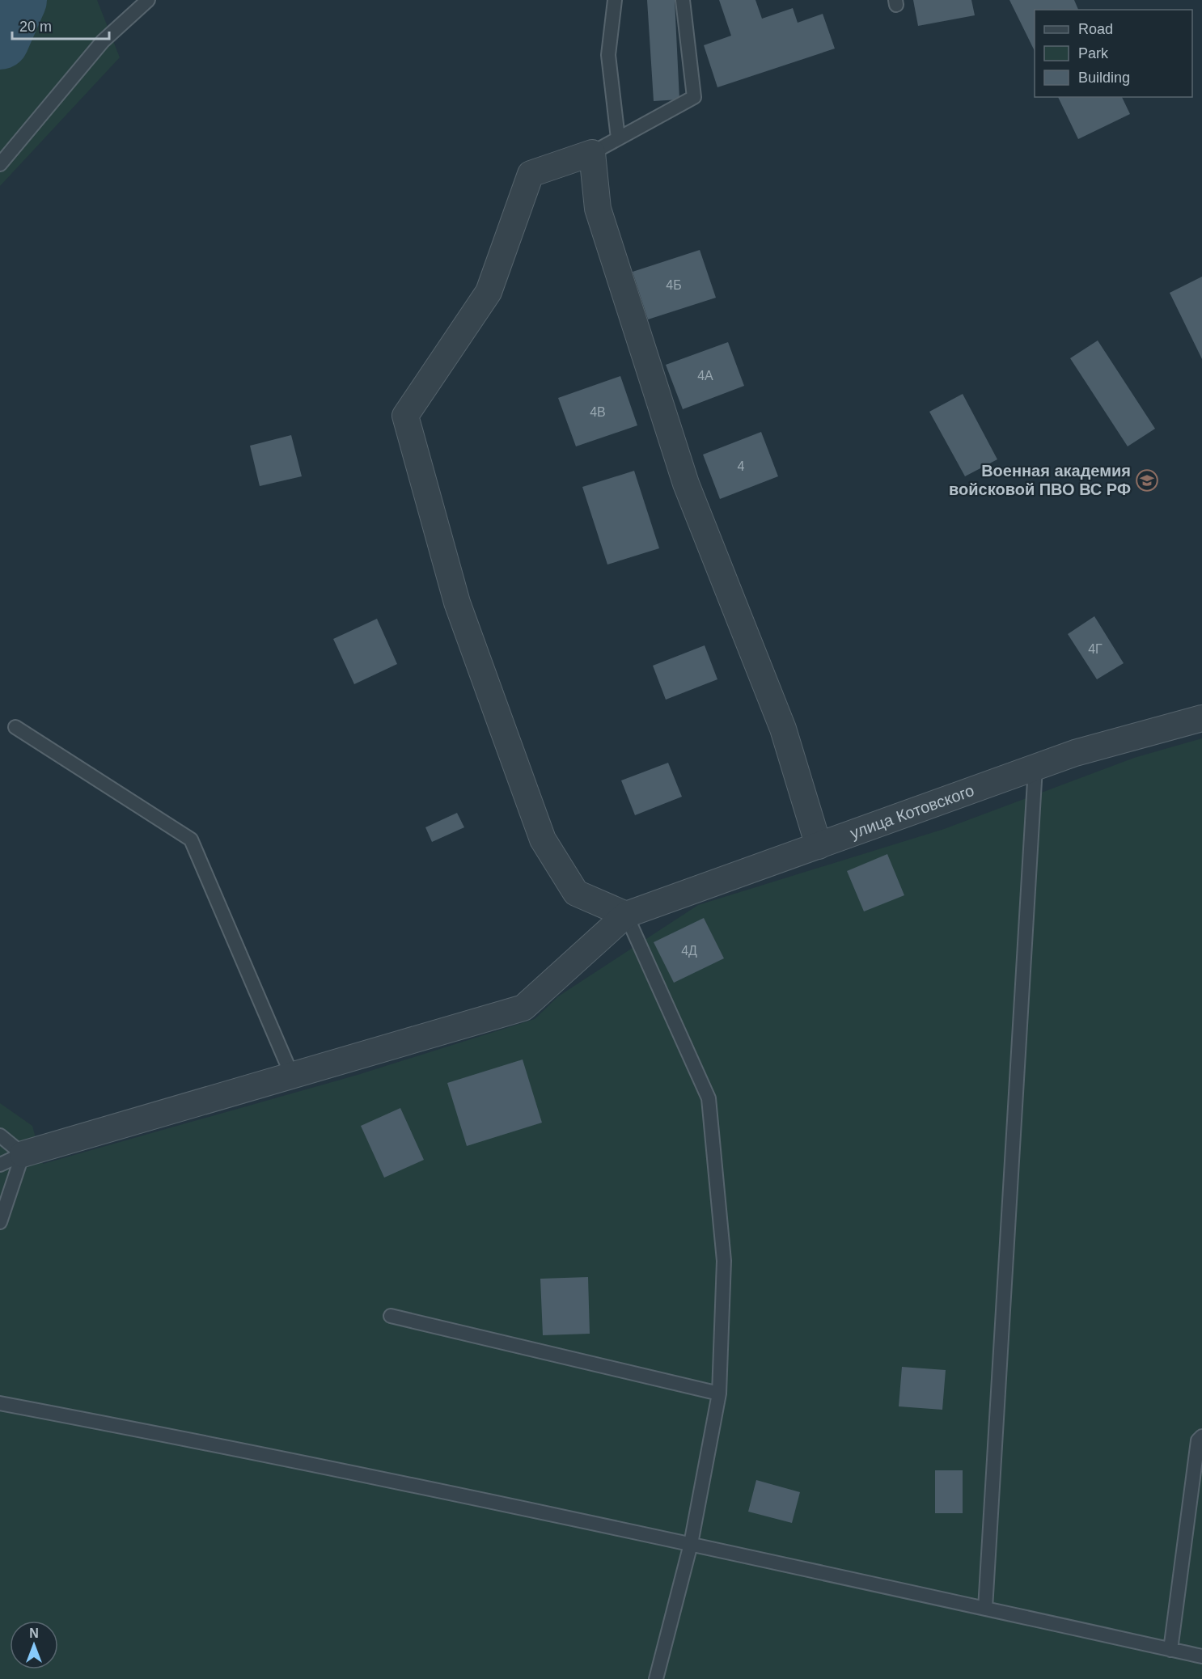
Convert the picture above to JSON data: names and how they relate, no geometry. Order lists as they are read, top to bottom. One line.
{"streets":{"street":["улица Котовского"]},"places":{"school or university":["Военная академия войсковой ПВО ВС РФ"]},"house_numbers":["4Б","4А","4В","4","4Г","4Д"],"legend":["Road","Park","Building"],"scale_bar":"20 m","north":"top"}
